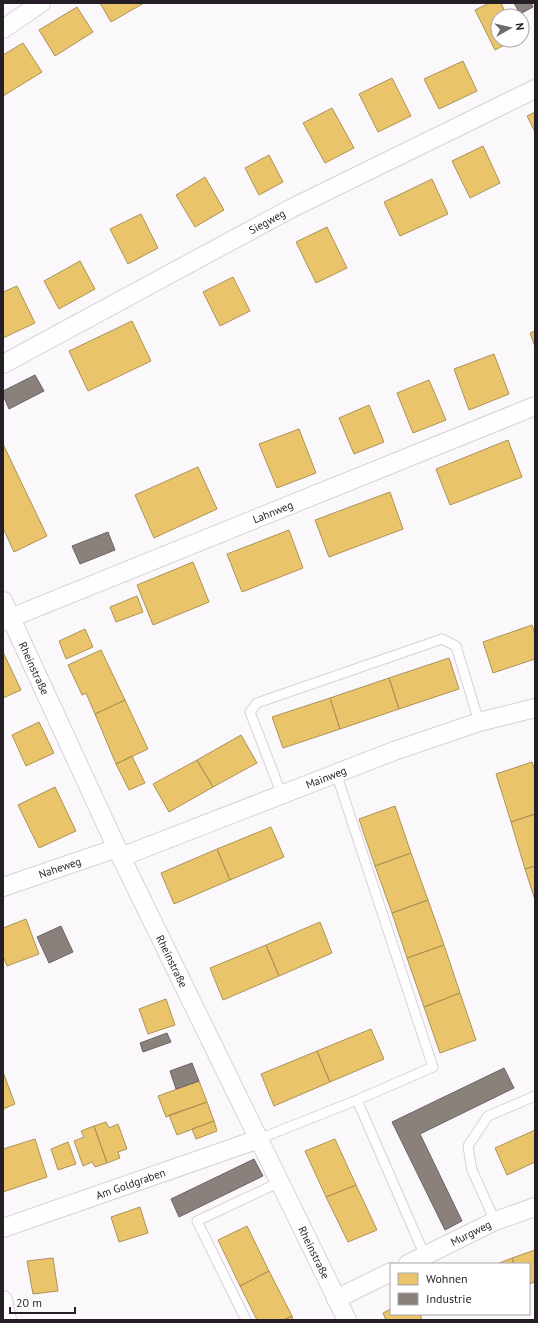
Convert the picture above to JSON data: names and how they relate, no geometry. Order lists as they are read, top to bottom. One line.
{"streets":{"street":["Siegweg","Lahnweg","Rheinstraße","Mainweg","Naheweg","Am Goldgraben","Murgweg"]},"crossings":[["Lahnweg","Rheinstraße"],["Rheinstraße","Mainweg"],["Rheinstraße","Naheweg"],["Rheinstraße","Am Goldgraben"],["Mainweg","Naheweg"]],"legend":["Wohnen","Industrie"],"scale_bar":"20 m","north":"right"}
